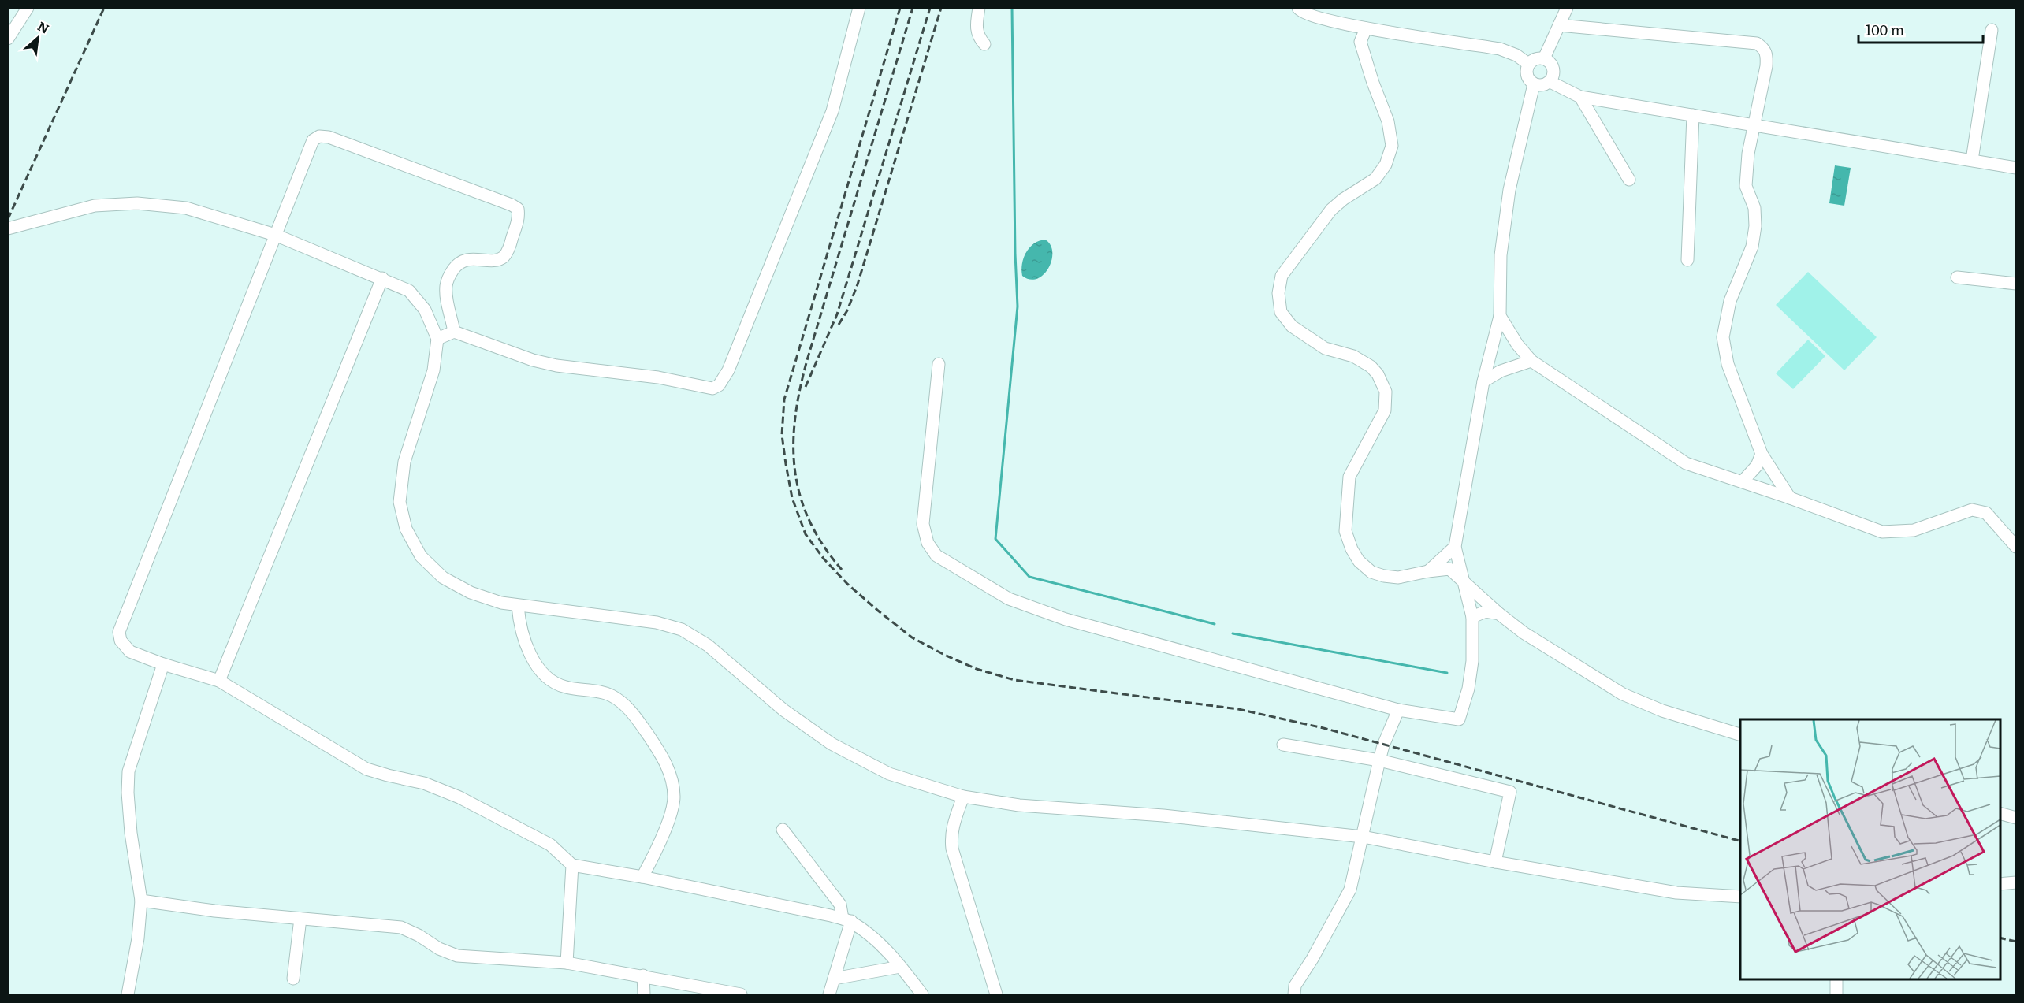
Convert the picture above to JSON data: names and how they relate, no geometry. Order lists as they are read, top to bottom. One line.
{"scale_bar":"100 m","north":"top right"}
